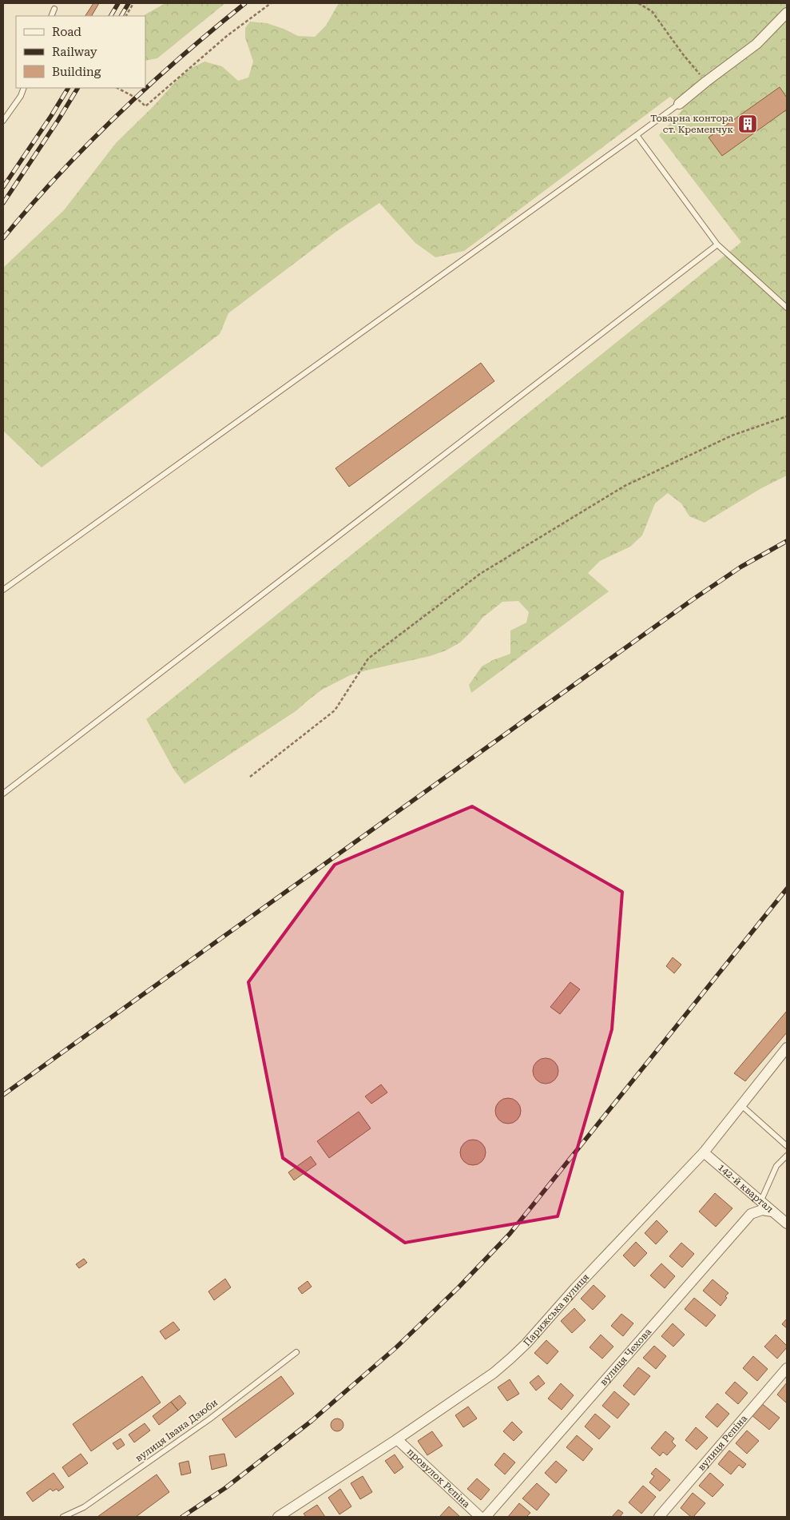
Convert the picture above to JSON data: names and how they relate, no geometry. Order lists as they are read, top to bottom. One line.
{"streets":{"street":["142-й квартал","Парижська вулиця","вулиця Чехова","вулиця Рєпіна","провулок Рєпіна"],"lane":["вулиця Івана Дзюби"]},"crossings":[["142-й квартал","Парижська вулиця"],["142-й квартал","вулиця Чехова"],["Парижська вулиця","провулок Рєпіна"]],"places":{"building":["Товарна контора ст. Кременчук"]},"legend":["Road","Railway","Building"]}
